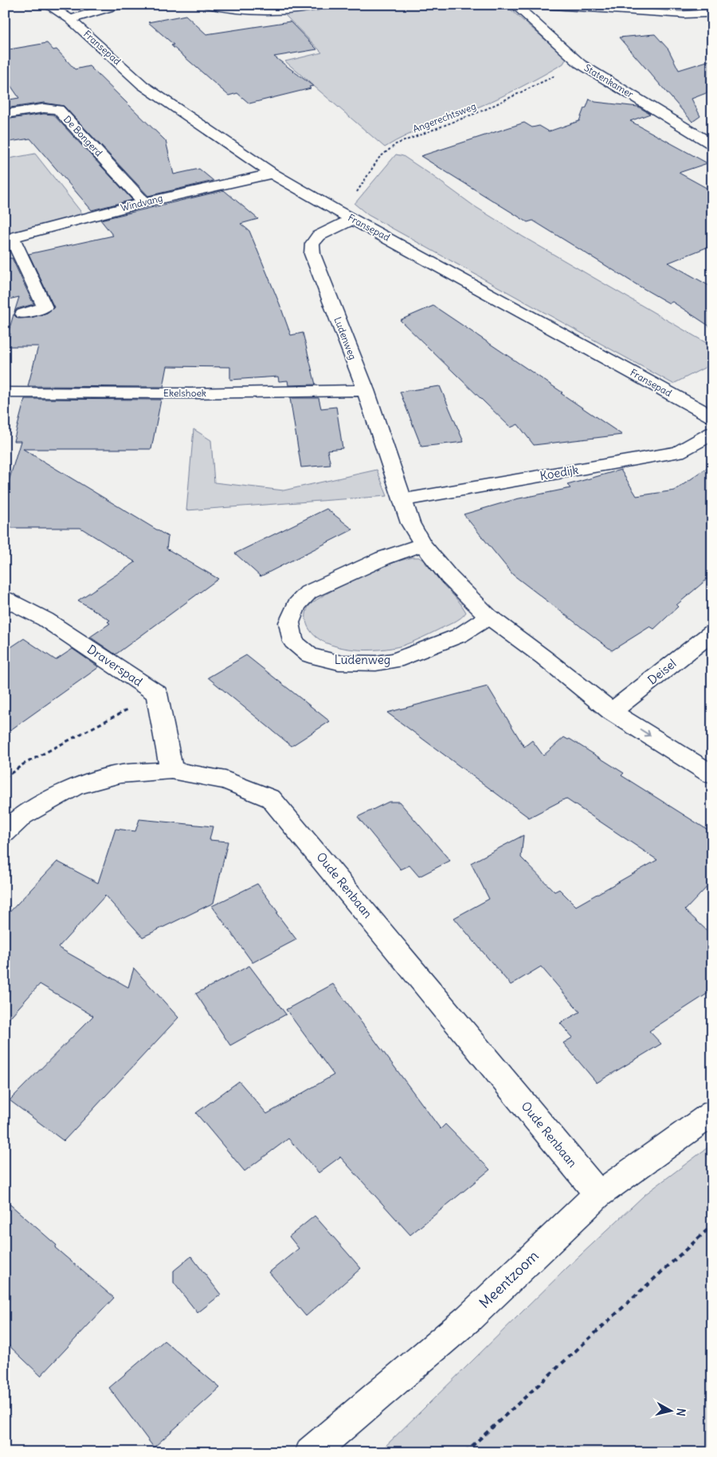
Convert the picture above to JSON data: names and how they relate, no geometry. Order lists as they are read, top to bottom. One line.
{"streets":{"street":["Fransepad","Statenkamer","De Bongerd","Windvang","Ludenweg","Ekelshoek","Koedijk","Draverspad","Deisel","Oude Renbaan","Meentzoom"],"path":["Angerechtsweg"]},"crossings":[["Fransepad","Angerechtsweg"],["Fransepad","Windvang"],["Fransepad","Ludenweg"],["Statenkamer","Angerechtsweg"],["De Bongerd","Windvang"],["Ludenweg","Ekelshoek"],["Ludenweg","Koedijk"],["Ludenweg","Deisel"],["Oude Renbaan","Meentzoom"]],"north":"right"}
